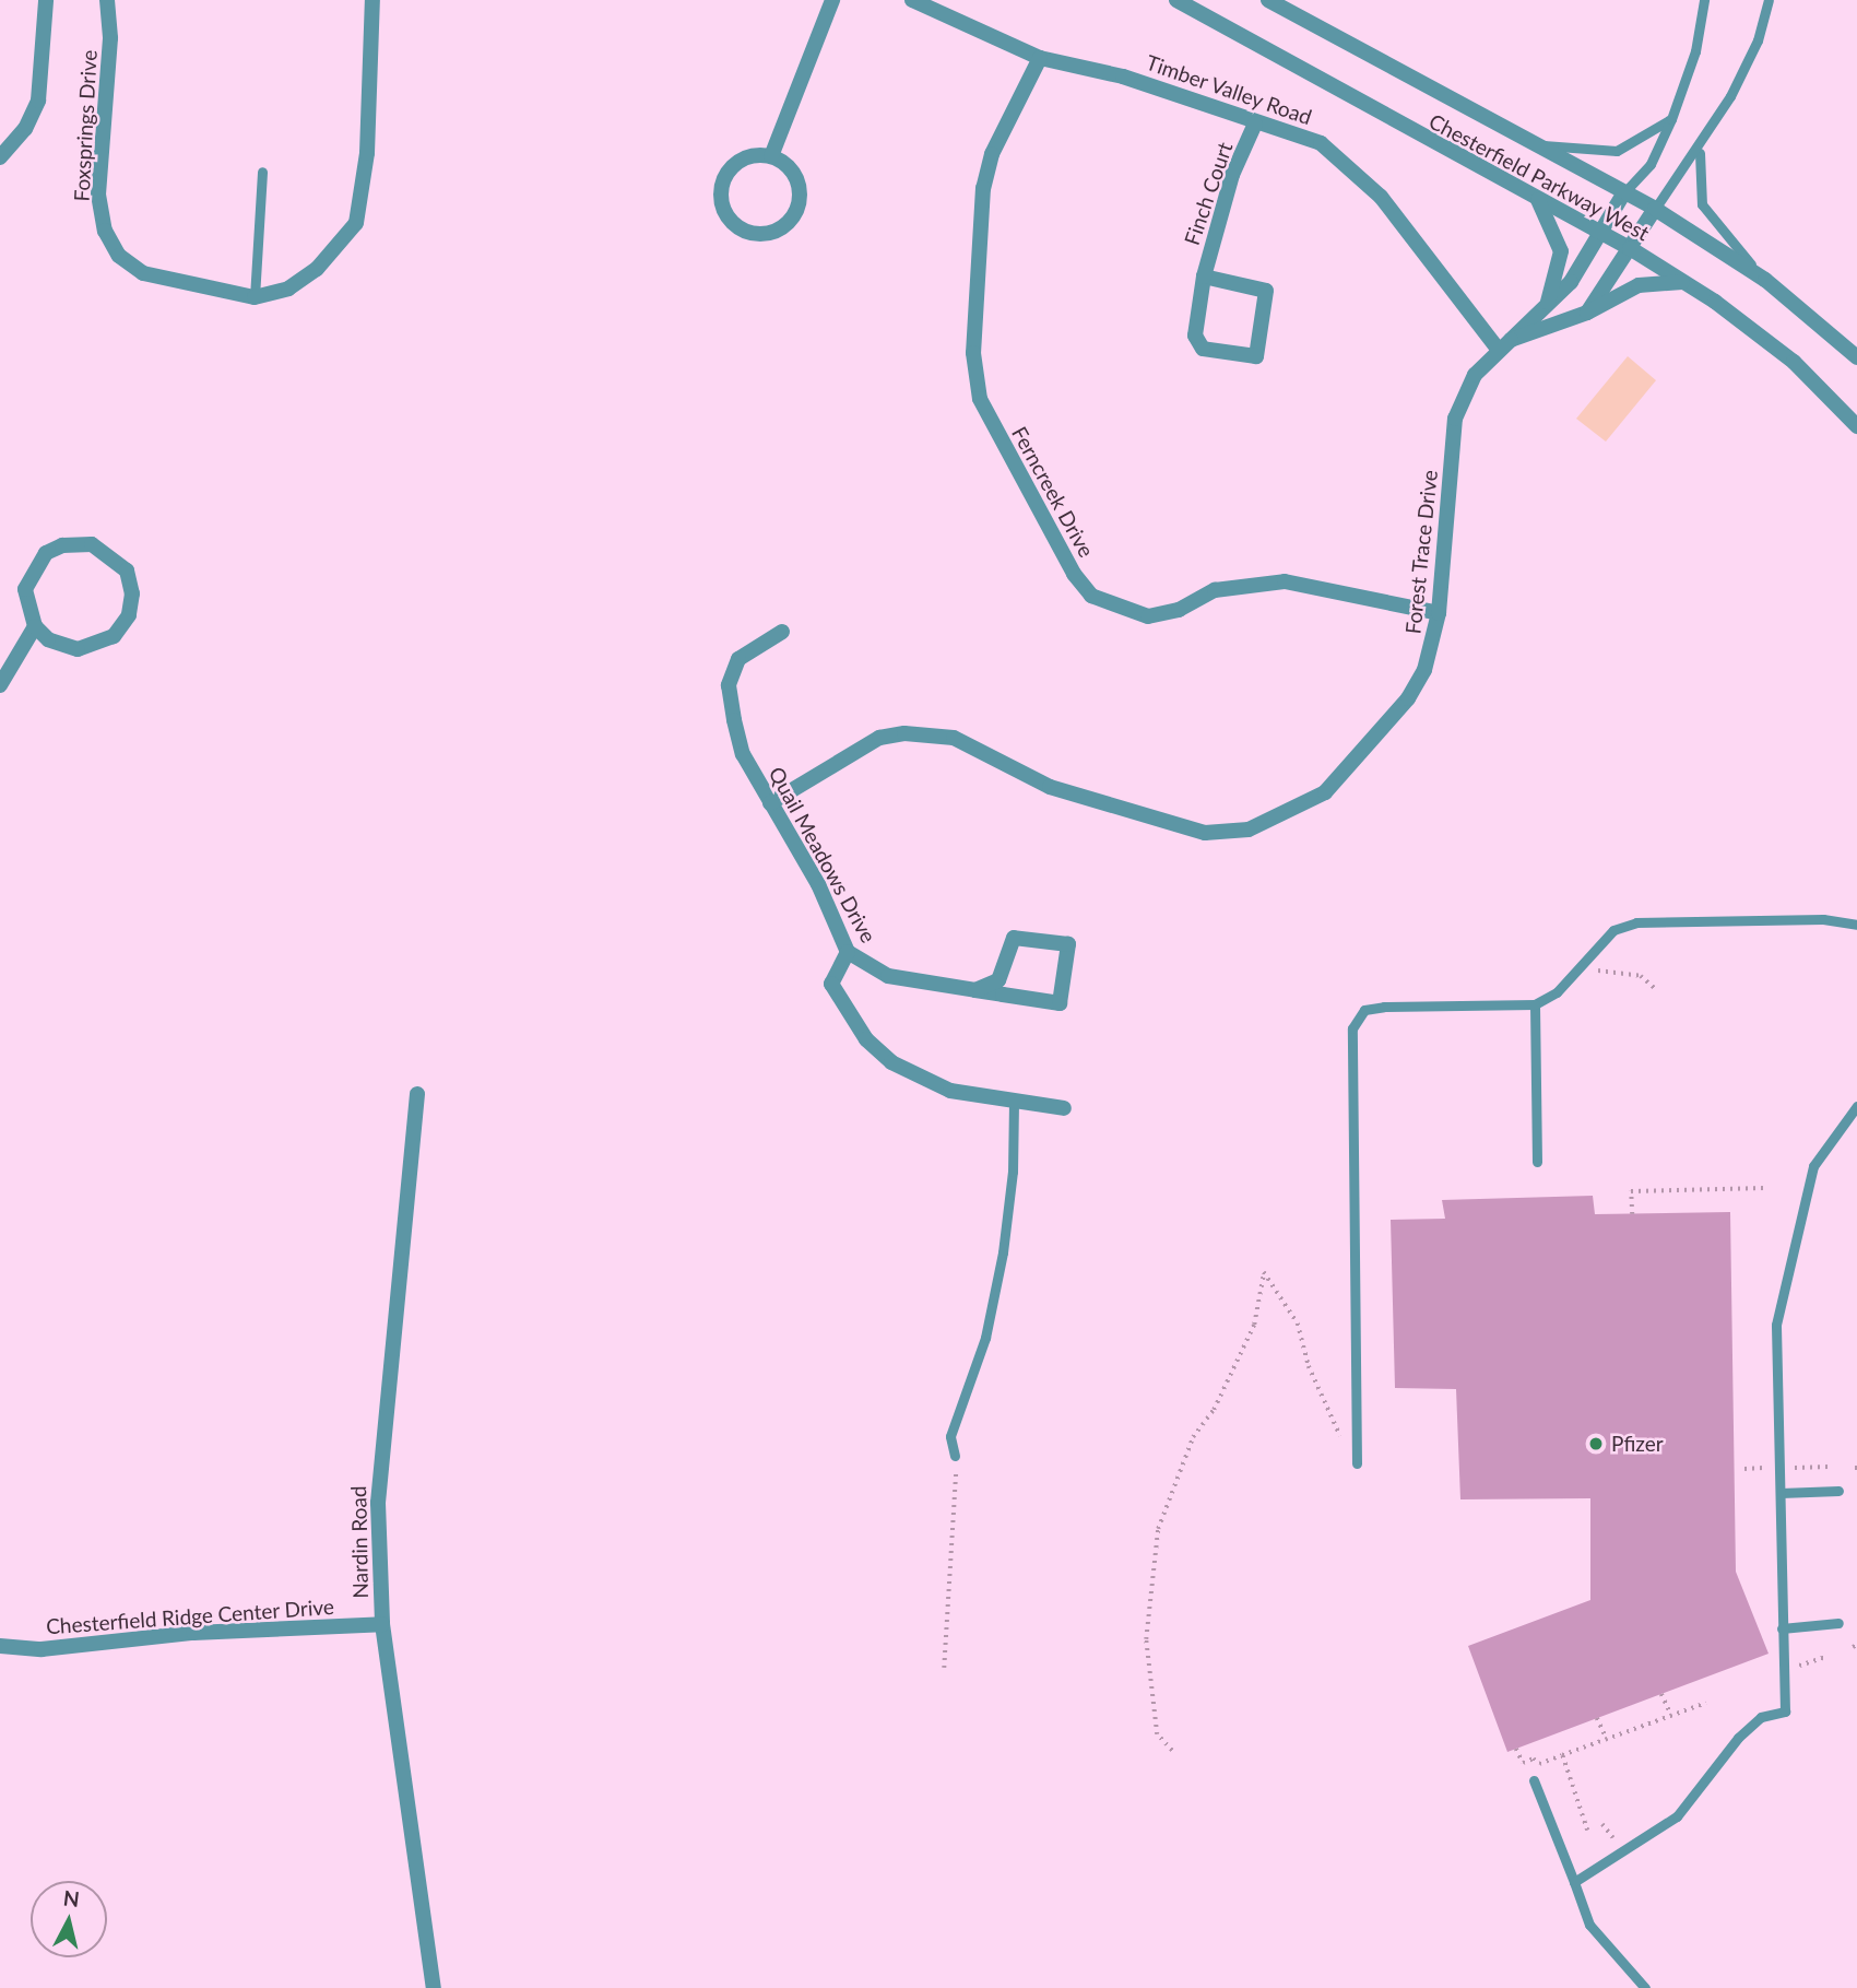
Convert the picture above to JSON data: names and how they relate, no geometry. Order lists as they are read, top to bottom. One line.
{"streets":{"street":["Timber Valley Road","Foxsprings Drive","Chesterfield Parkway West","Finch Court","Ferncreek Drive","Forest Trace Drive","Quail Meadows Drive","Nardin Road","Chesterfield Ridge Center Drive"]},"crossings":[["Timber Valley Road","Finch Court"],["Timber Valley Road","Ferncreek Drive"],["Timber Valley Road","Forest Trace Drive"],["Chesterfield Parkway West","Forest Trace Drive"],["Ferncreek Drive","Forest Trace Drive"],["Forest Trace Drive","Quail Meadows Drive"],["Nardin Road","Chesterfield Ridge Center Drive"]],"places":["Pfizer"],"north":"top"}
